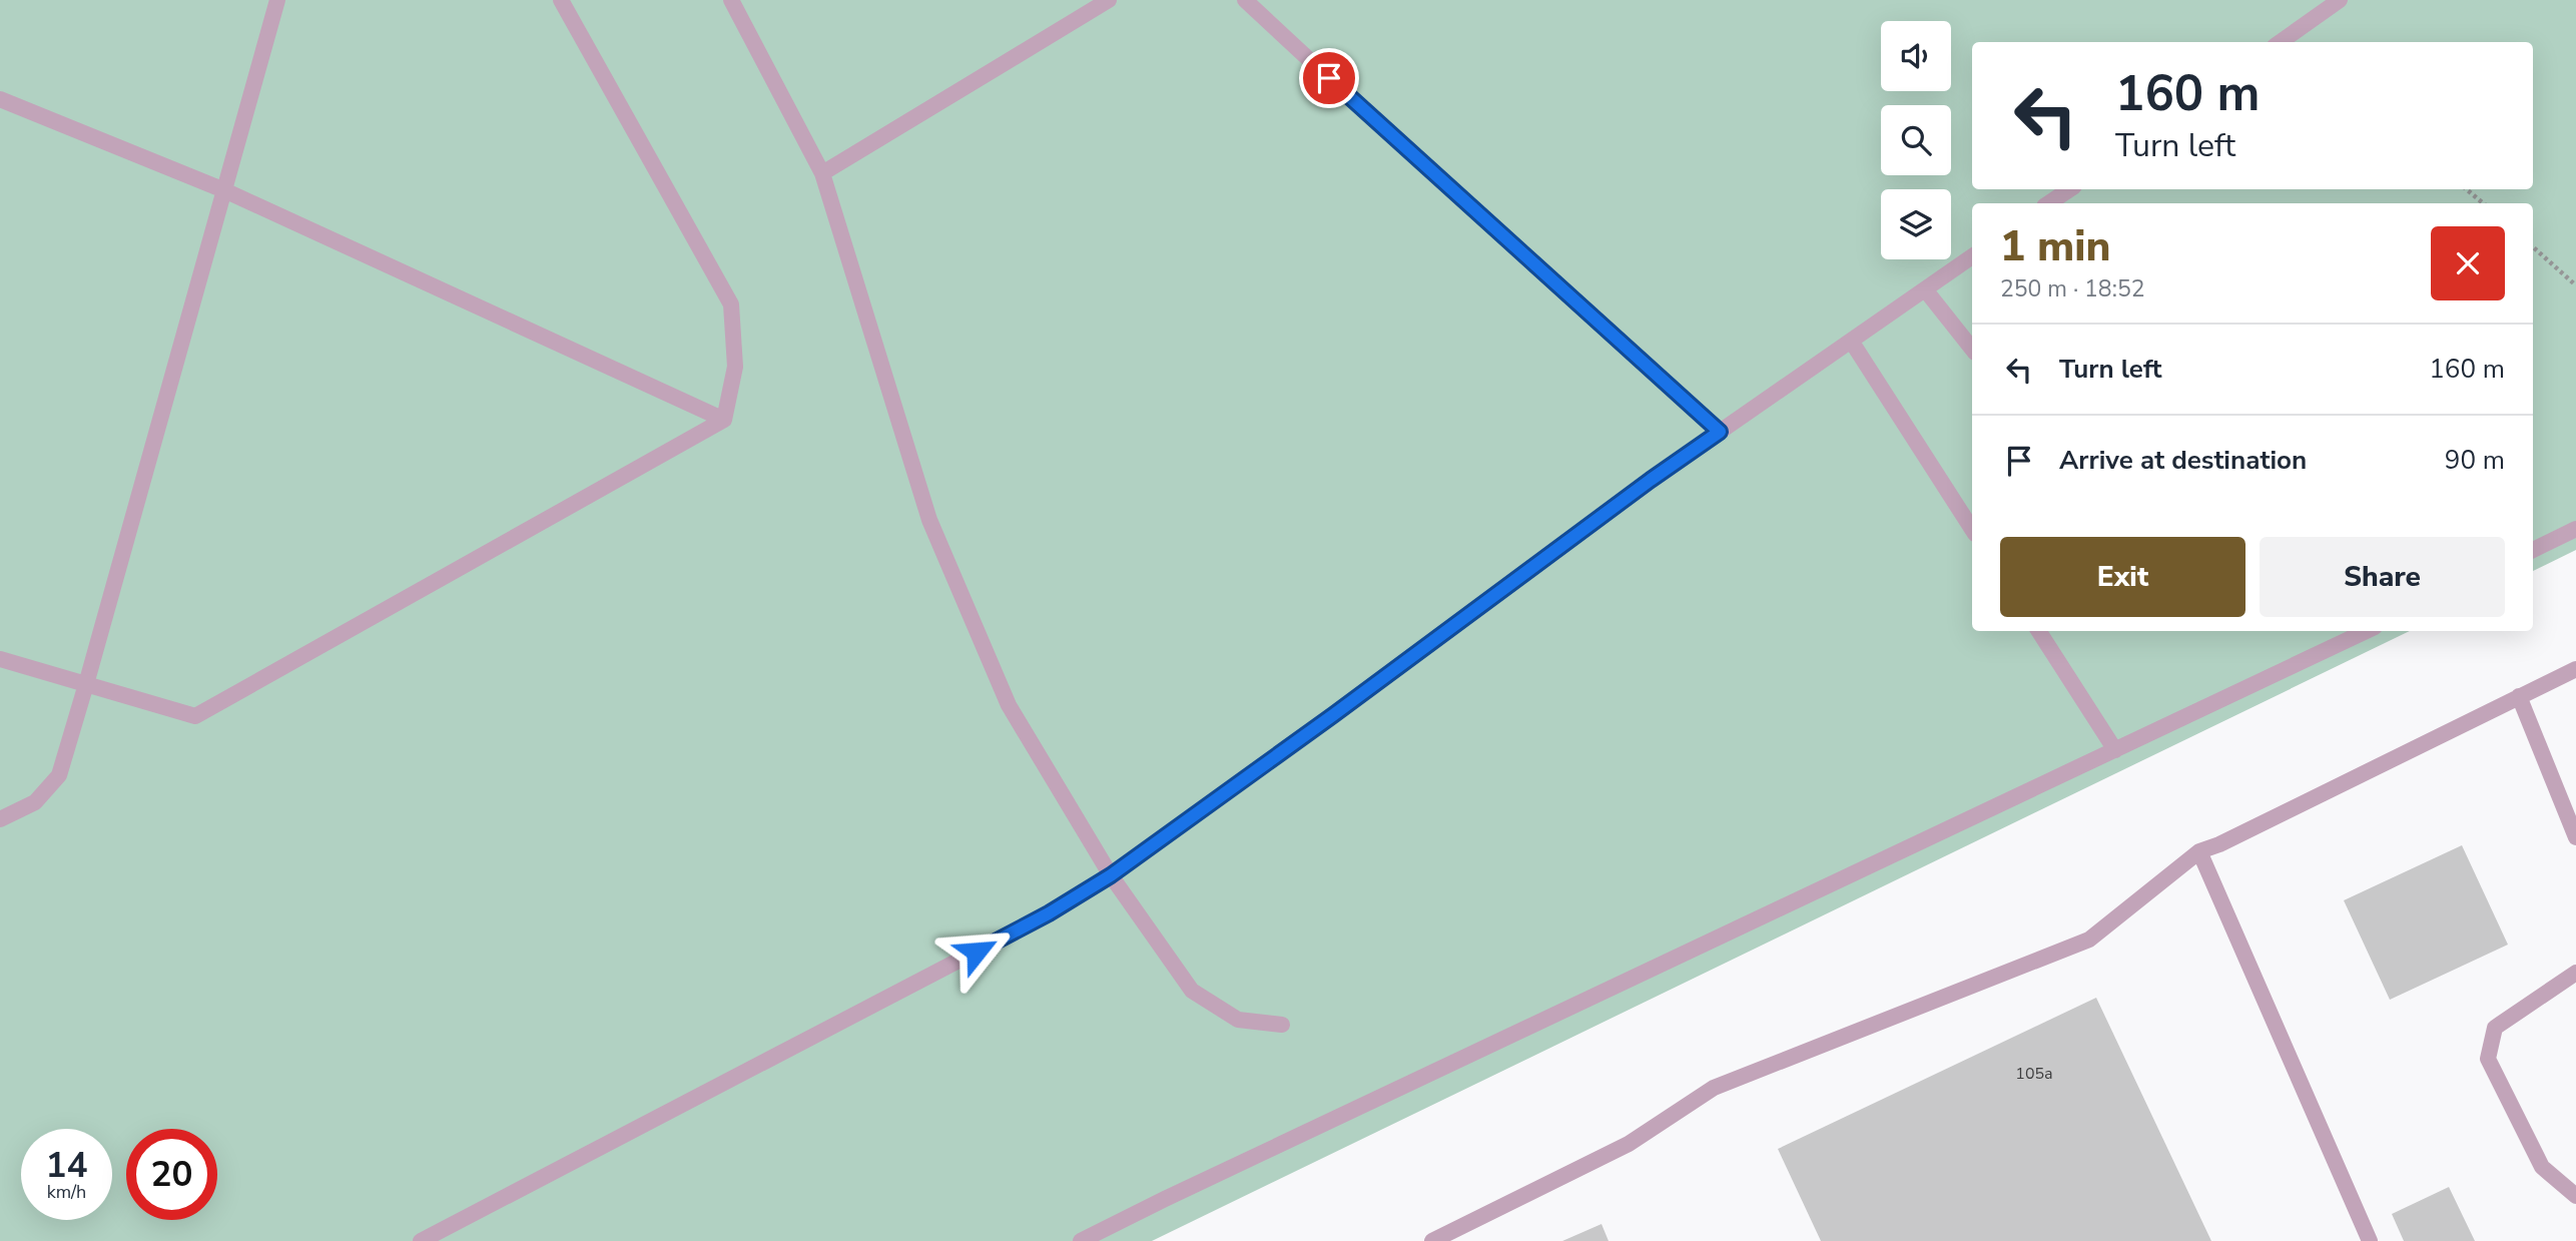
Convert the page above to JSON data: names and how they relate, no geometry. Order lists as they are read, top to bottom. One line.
{"house_numbers":["105а"],"page":{"turn":["160 m","Turn left"],"heading":["1 min","250 m · 18:52"],"list":[{"name":"Turn left","value":"160 m"},{"name":"Arrive at destination","value":"90 m"}],"buttons":["Exit","Share"],"speed":"14 km/h","limit":"20"}}
